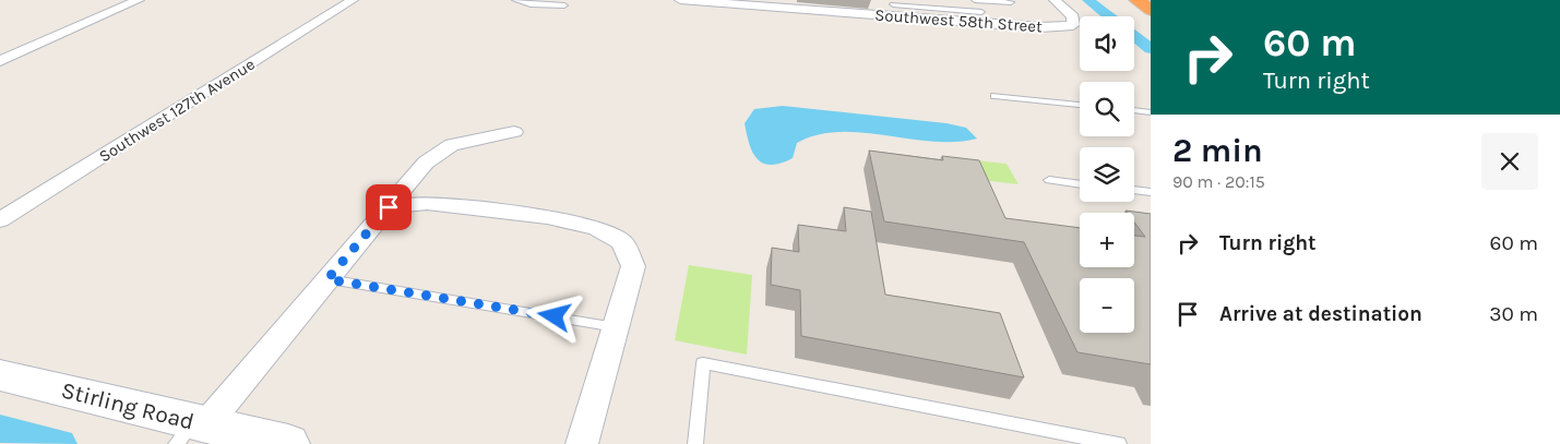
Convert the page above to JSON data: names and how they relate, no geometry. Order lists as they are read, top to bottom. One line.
{"streets":{"street":["Southwest 58th Street","Southwest 127th Avenue","Stirling Road"]},"page":{"turn":["60 m","Turn right"],"map_buttons":["+","−"],"heading":["2 min","90 m · 20:15"],"list":[{"name":"Turn right","value":"60 m"},{"name":"Arrive at destination","value":"30 m"}]}}
